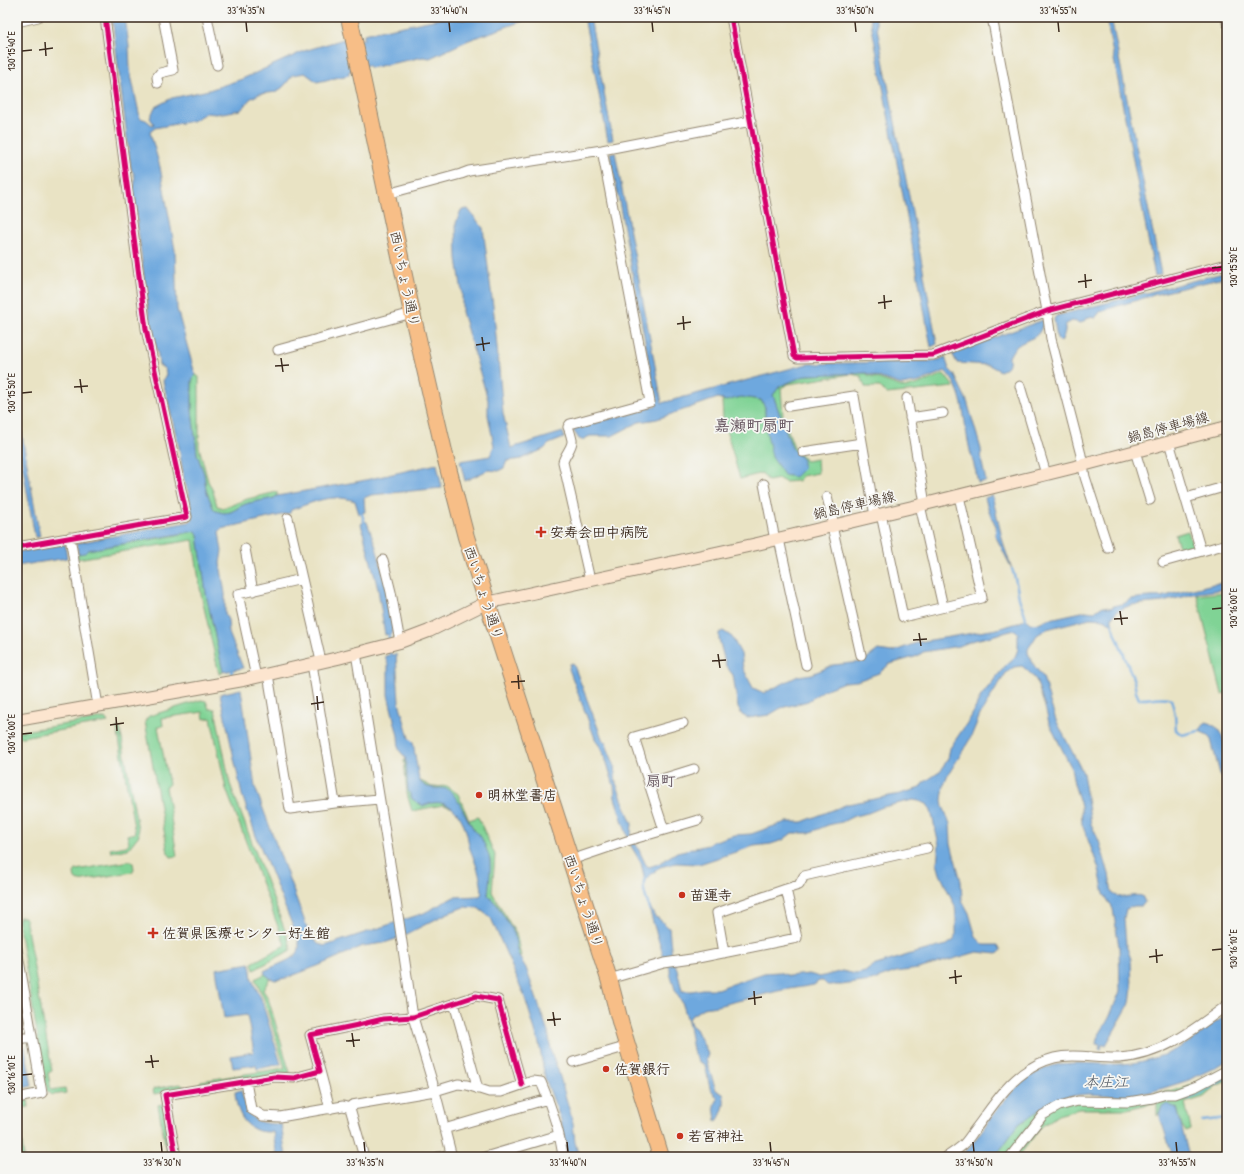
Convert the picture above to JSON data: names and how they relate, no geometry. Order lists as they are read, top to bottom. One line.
{"streets":{"highway":["西いちょう通り"],"main road":["鍋島停車場線"]},"crossings":[["西いちょう通り","鍋島停車場線"]],"districts":["嘉瀬町扇町","扇町"],"water":["本庄江"],"places":{"health":["安寿会田中病院","佐賀県医療センター好生館"],"other":["明林堂書店","苗運寺","佐賀銀行","若宮神社"]},"coordinates":["33°14'35\"N","33°14'40\"N","33°14'45\"N","33°14'50\"N","33°14'55\"N","130°15'40\"E","130°15'50\"E","130°16'00\"E","130°16'10\"E","33°14'30\"N"]}
